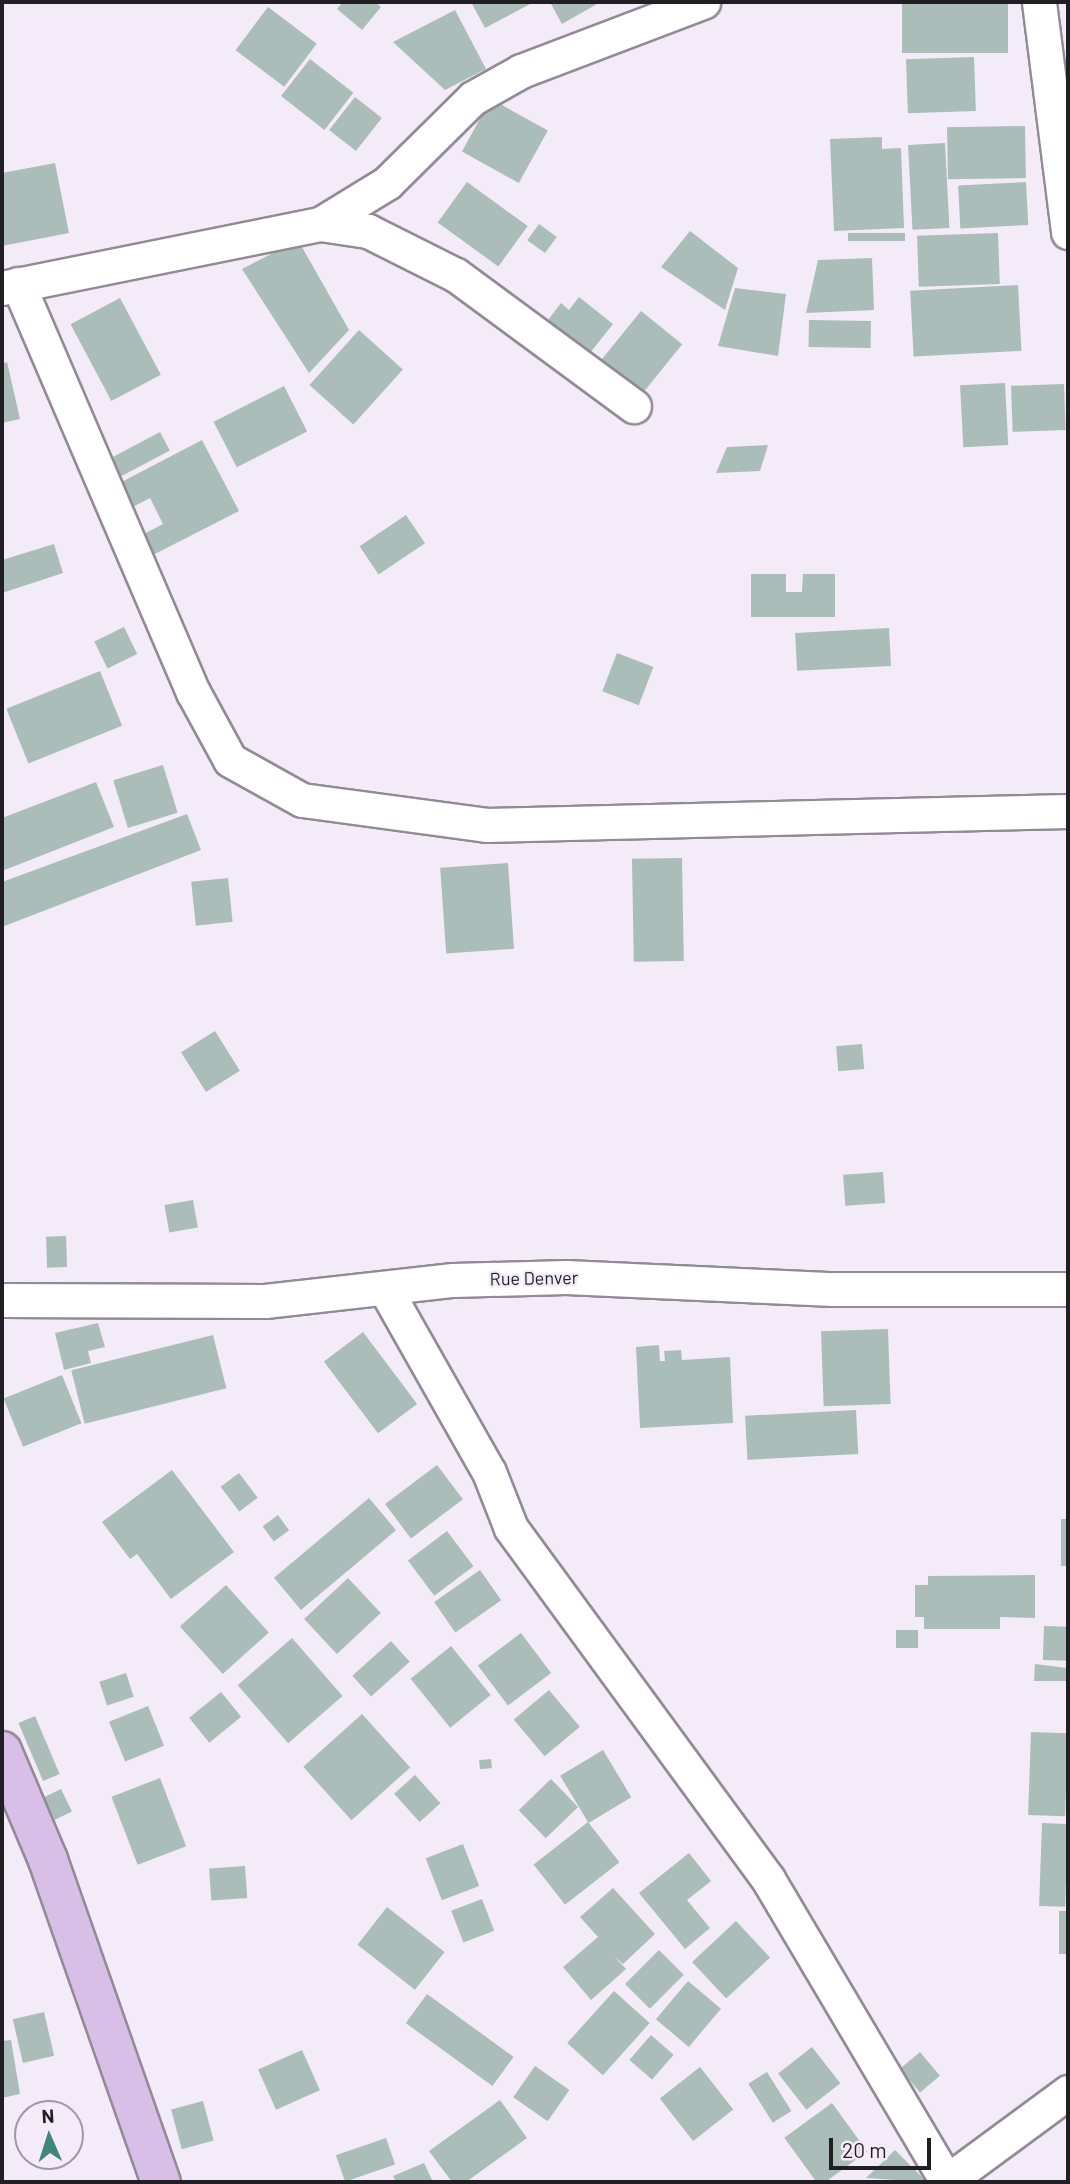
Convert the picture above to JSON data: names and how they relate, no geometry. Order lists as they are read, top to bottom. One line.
{"streets":{"street":["Rue Denver"]},"scale_bar":"20 m","north":"top"}
